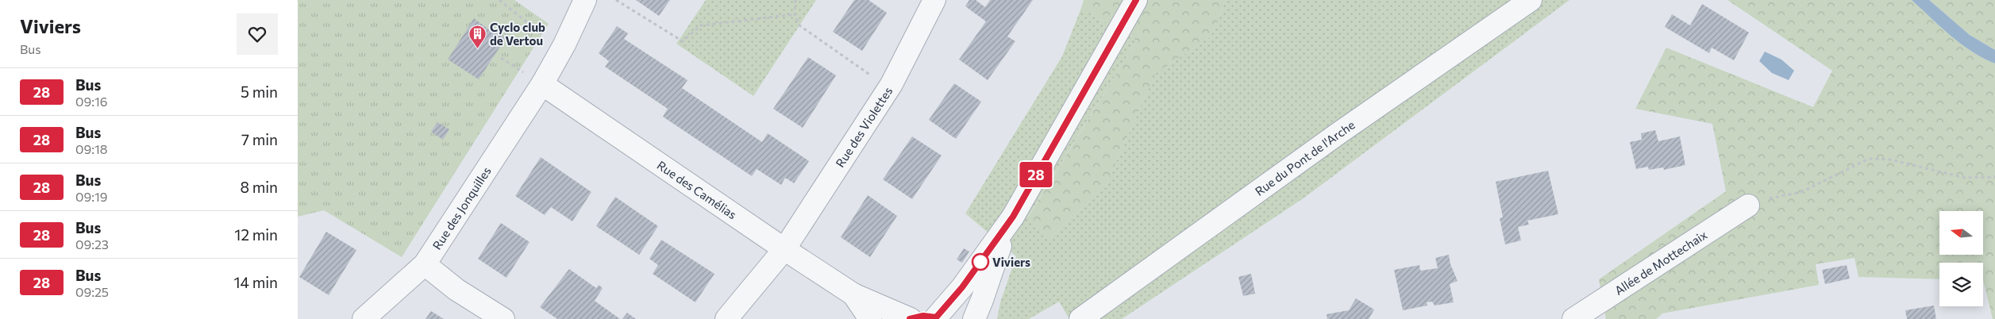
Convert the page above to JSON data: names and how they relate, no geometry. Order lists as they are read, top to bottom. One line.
{"streets":{"street":["Rue des Violettes","Rue du Pont de l'Arche","Rue des Camélias","Rue des Jonquilles","Allée de Mottechaix"]},"crossings":[["Rue des Violettes","Rue des Camélias"],["Rue des Camélias","Rue des Jonquilles"]],"places":{"building":["Cyclo club de Vertou"],"other":["Viviers"]},"lines":["bus line 28"],"north":"left","page":{"heading":["Viviers","Bus"],"on_map":"28","list":[{"mark":"28","name":"Bus","note":"09:16","value":"5 min"},{"mark":"28","name":"Bus","note":"09:18","value":"7 min"},{"mark":"28","name":"Bus","note":"09:19","value":"8 min"},{"mark":"28","name":"Bus","note":"09:23","value":"12 min"},{"mark":"28","name":"Bus","note":"09:25","value":"14 min"}]}}
